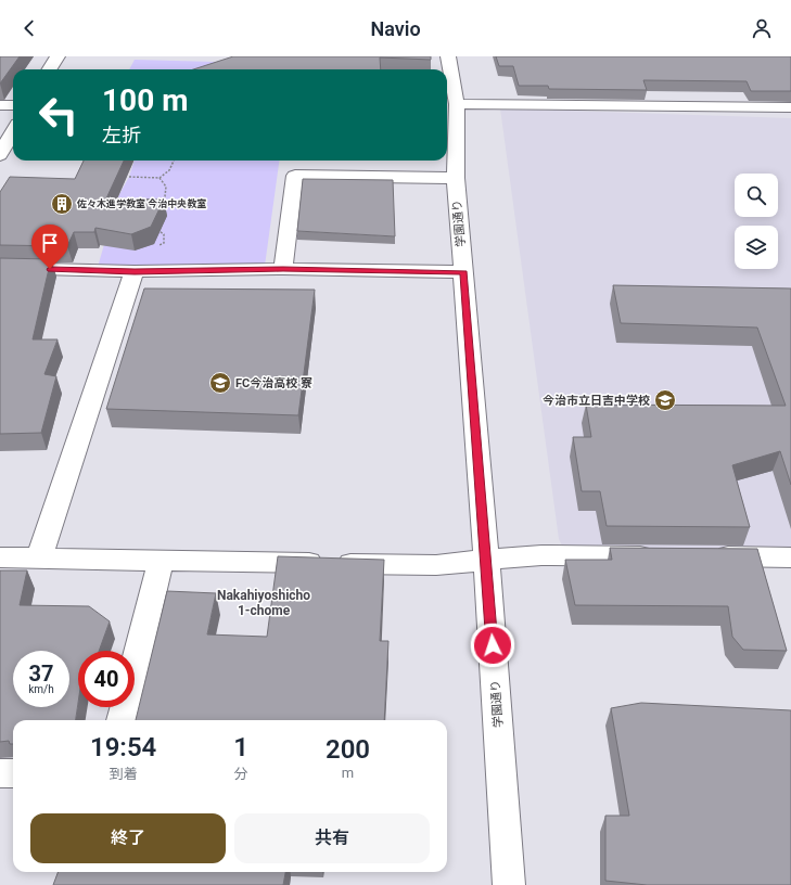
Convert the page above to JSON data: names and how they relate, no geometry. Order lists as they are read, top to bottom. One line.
{"streets":{"street":["学園通り"]},"districts":["Nakahiyoshicho 1-chome"],"places":{"building":["佐々木進学教室 今治中央教室"],"school or university":["FC今治高校 寮","今治市立日吉中学校"]},"page":{"header":"Navio","turn":["100 m","左折"],"speed":"37 km/h","limit":"40","eta":["19:54","到着","1","分","200","m"],"buttons":["終了","共有"]}}
